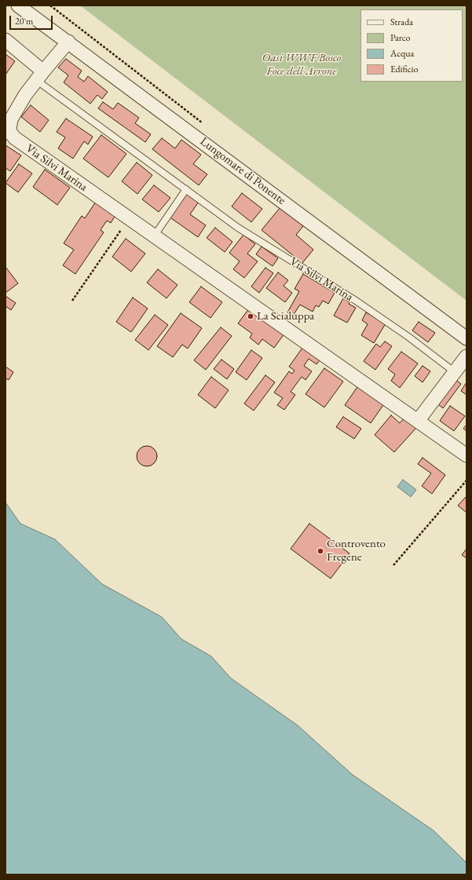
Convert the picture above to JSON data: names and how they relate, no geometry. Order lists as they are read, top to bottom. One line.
{"streets":{"street":["Via Silvi Marina","Lungomare di Ponente"]},"crossings":[["Via Silvi Marina","Lungomare di Ponente"]],"parks":["Oasi WWF Bosco Foce dell'Arrone"],"places":["La Scialuppa","Controvento Fregene"],"legend":["Strada","Parco","Acqua","Edificio"],"scale_bar":"20 m"}
